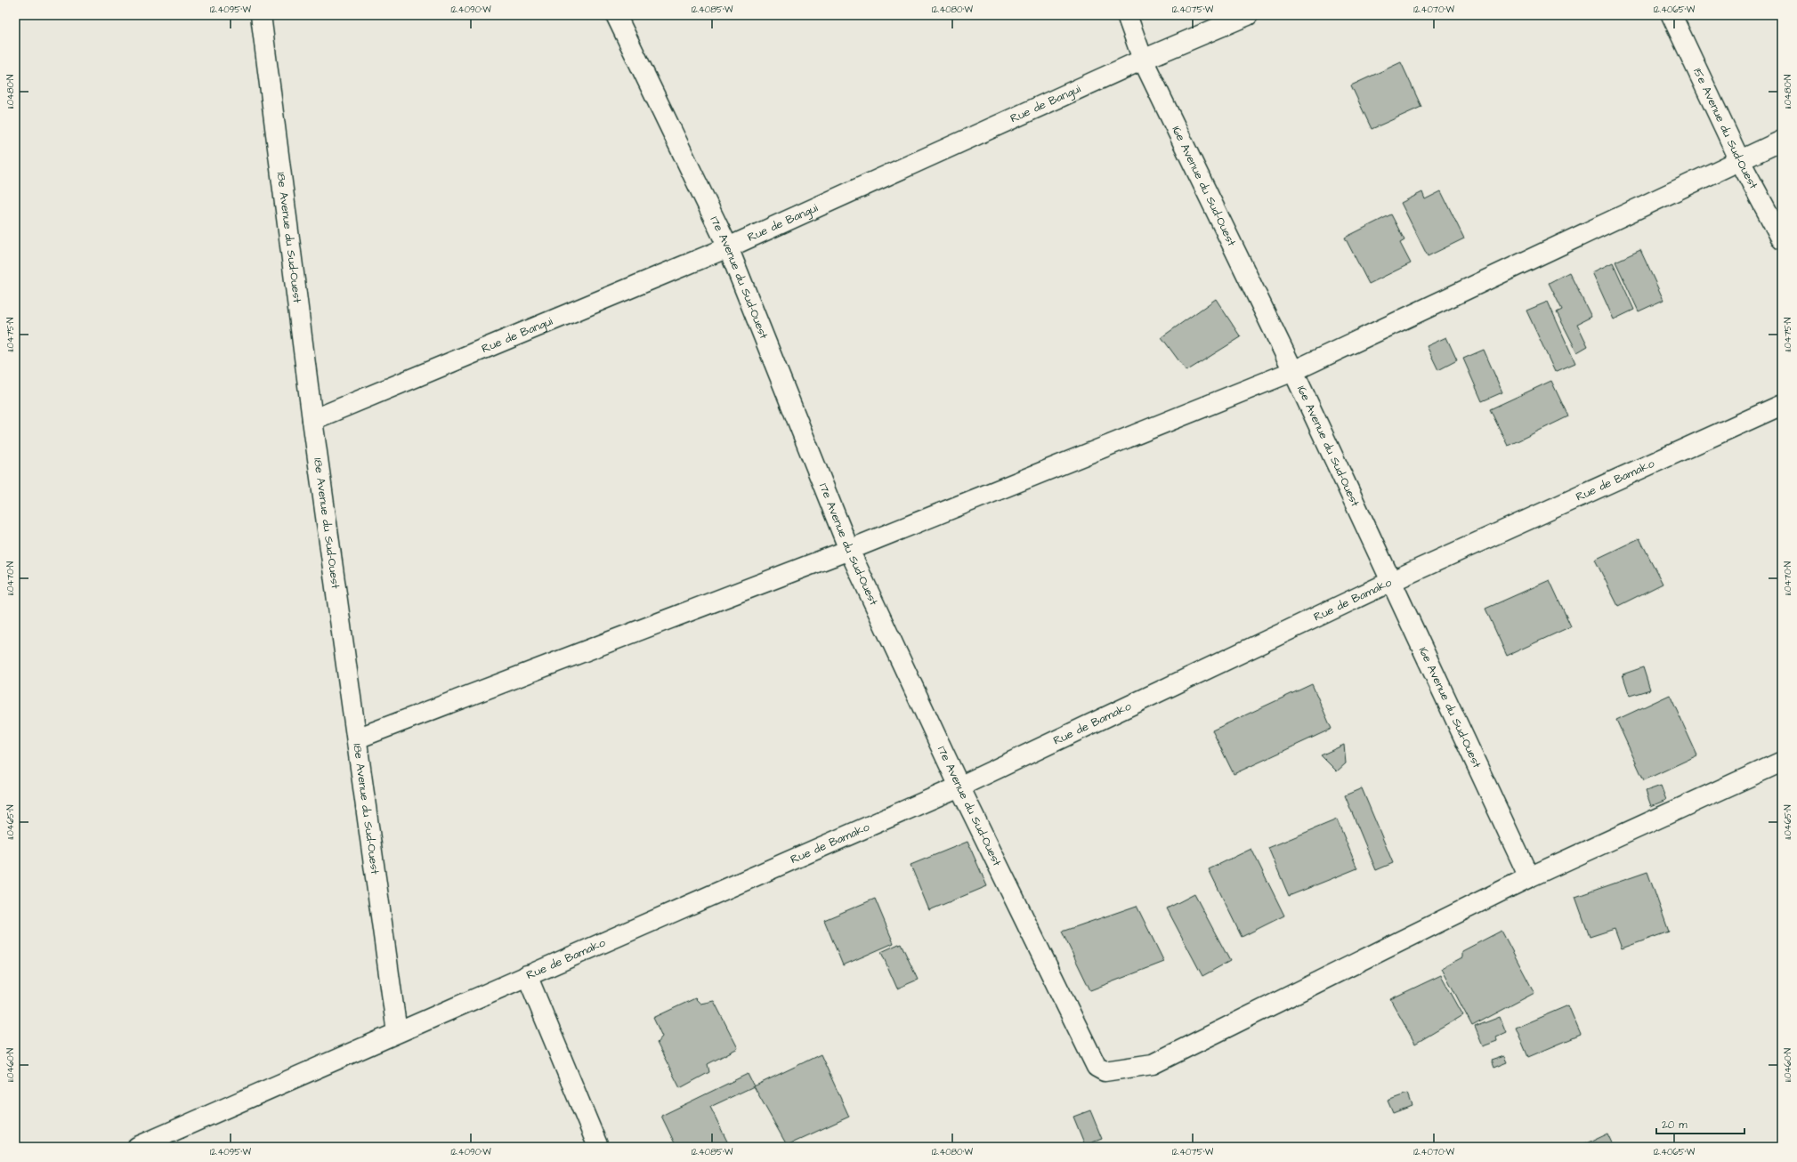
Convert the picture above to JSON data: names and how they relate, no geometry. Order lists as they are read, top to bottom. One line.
{"streets":{"street":["Rue de Bangui","15e Avenue du Sud-Ouest","16e Avenue du Sud-Ouest","18e Avenue du Sud-Ouest","17e Avenue du Sud-Ouest","Rue de Bamako"]},"crossings":[["Rue de Bangui","16e Avenue du Sud-Ouest"],["Rue de Bangui","18e Avenue du Sud-Ouest"],["Rue de Bangui","17e Avenue du Sud-Ouest"],["16e Avenue du Sud-Ouest","17e Avenue du Sud-Ouest"],["16e Avenue du Sud-Ouest","Rue de Bamako"],["18e Avenue du Sud-Ouest","Rue de Bamako"],["17e Avenue du Sud-Ouest","Rue de Bamako"]],"scale_bar":"20 m","coordinates":["12.4095°W","12.4090°W","12.4085°W","12.4080°W","12.4075°W","12.4070°W","12.4065°W","11.0480°N","11.0475°N","11.0470°N","11.0465°N","11.0460°N"]}
